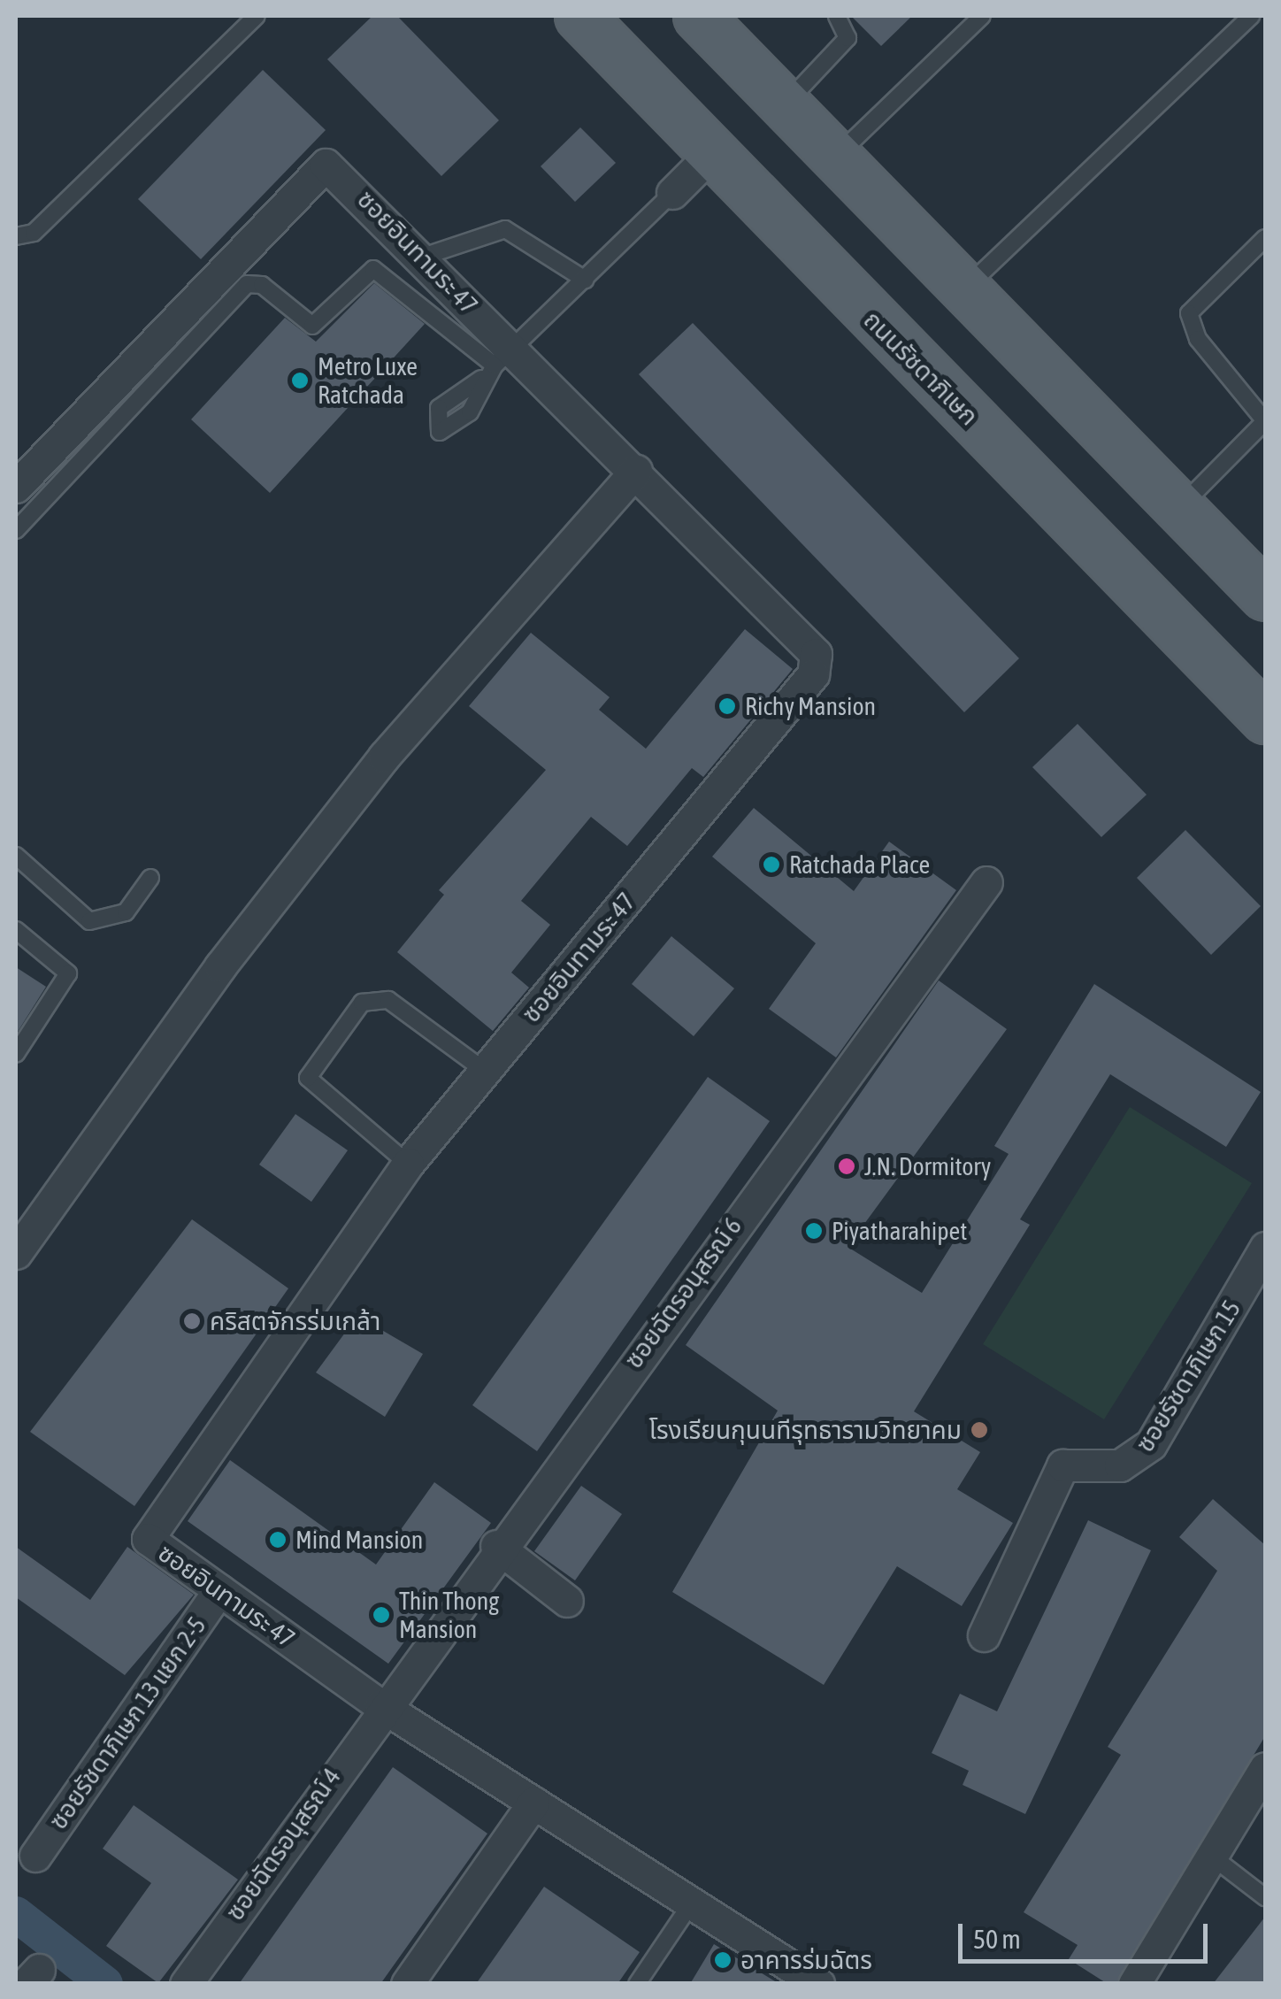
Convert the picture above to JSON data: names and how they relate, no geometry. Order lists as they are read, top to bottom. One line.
{"streets":{"main road":["ถนนรัชดาภิเษก"],"street":["ซอยอินทามระ 47","ซอยฉัตรอนุสรณ์ 6","ซอยรัชดาภิเษก 15","ซอยรัชดาภิเษก 13 แยก 2-5","ซอยฉัตรอนุสรณ์ 4"]},"crossings":[["ซอยอินทามระ 47","ซอยฉัตรอนุสรณ์ 6"],["ซอยอินทามระ 47","ซอยรัชดาภิเษก 13 แยก 2-5"],["ซอยอินทามระ 47","ซอยฉัตรอนุสรณ์ 4"],["ซอยฉัตรอนุสรณ์ 6","ซอยฉัตรอนุสรณ์ 4"]],"places":["Metro Luxe Ratchada","Richy Mansion","Ratchada Place","J.N. Dormitory","Piyatharahipet","คริสตจักรร่มเกล้า","โรงเรียนกุนนทีรุทธารามวิทยาคม","Mind Mansion","Thin Thong Mansion","อาคารร่มฉัตร"],"scale_bar":"50 m"}
